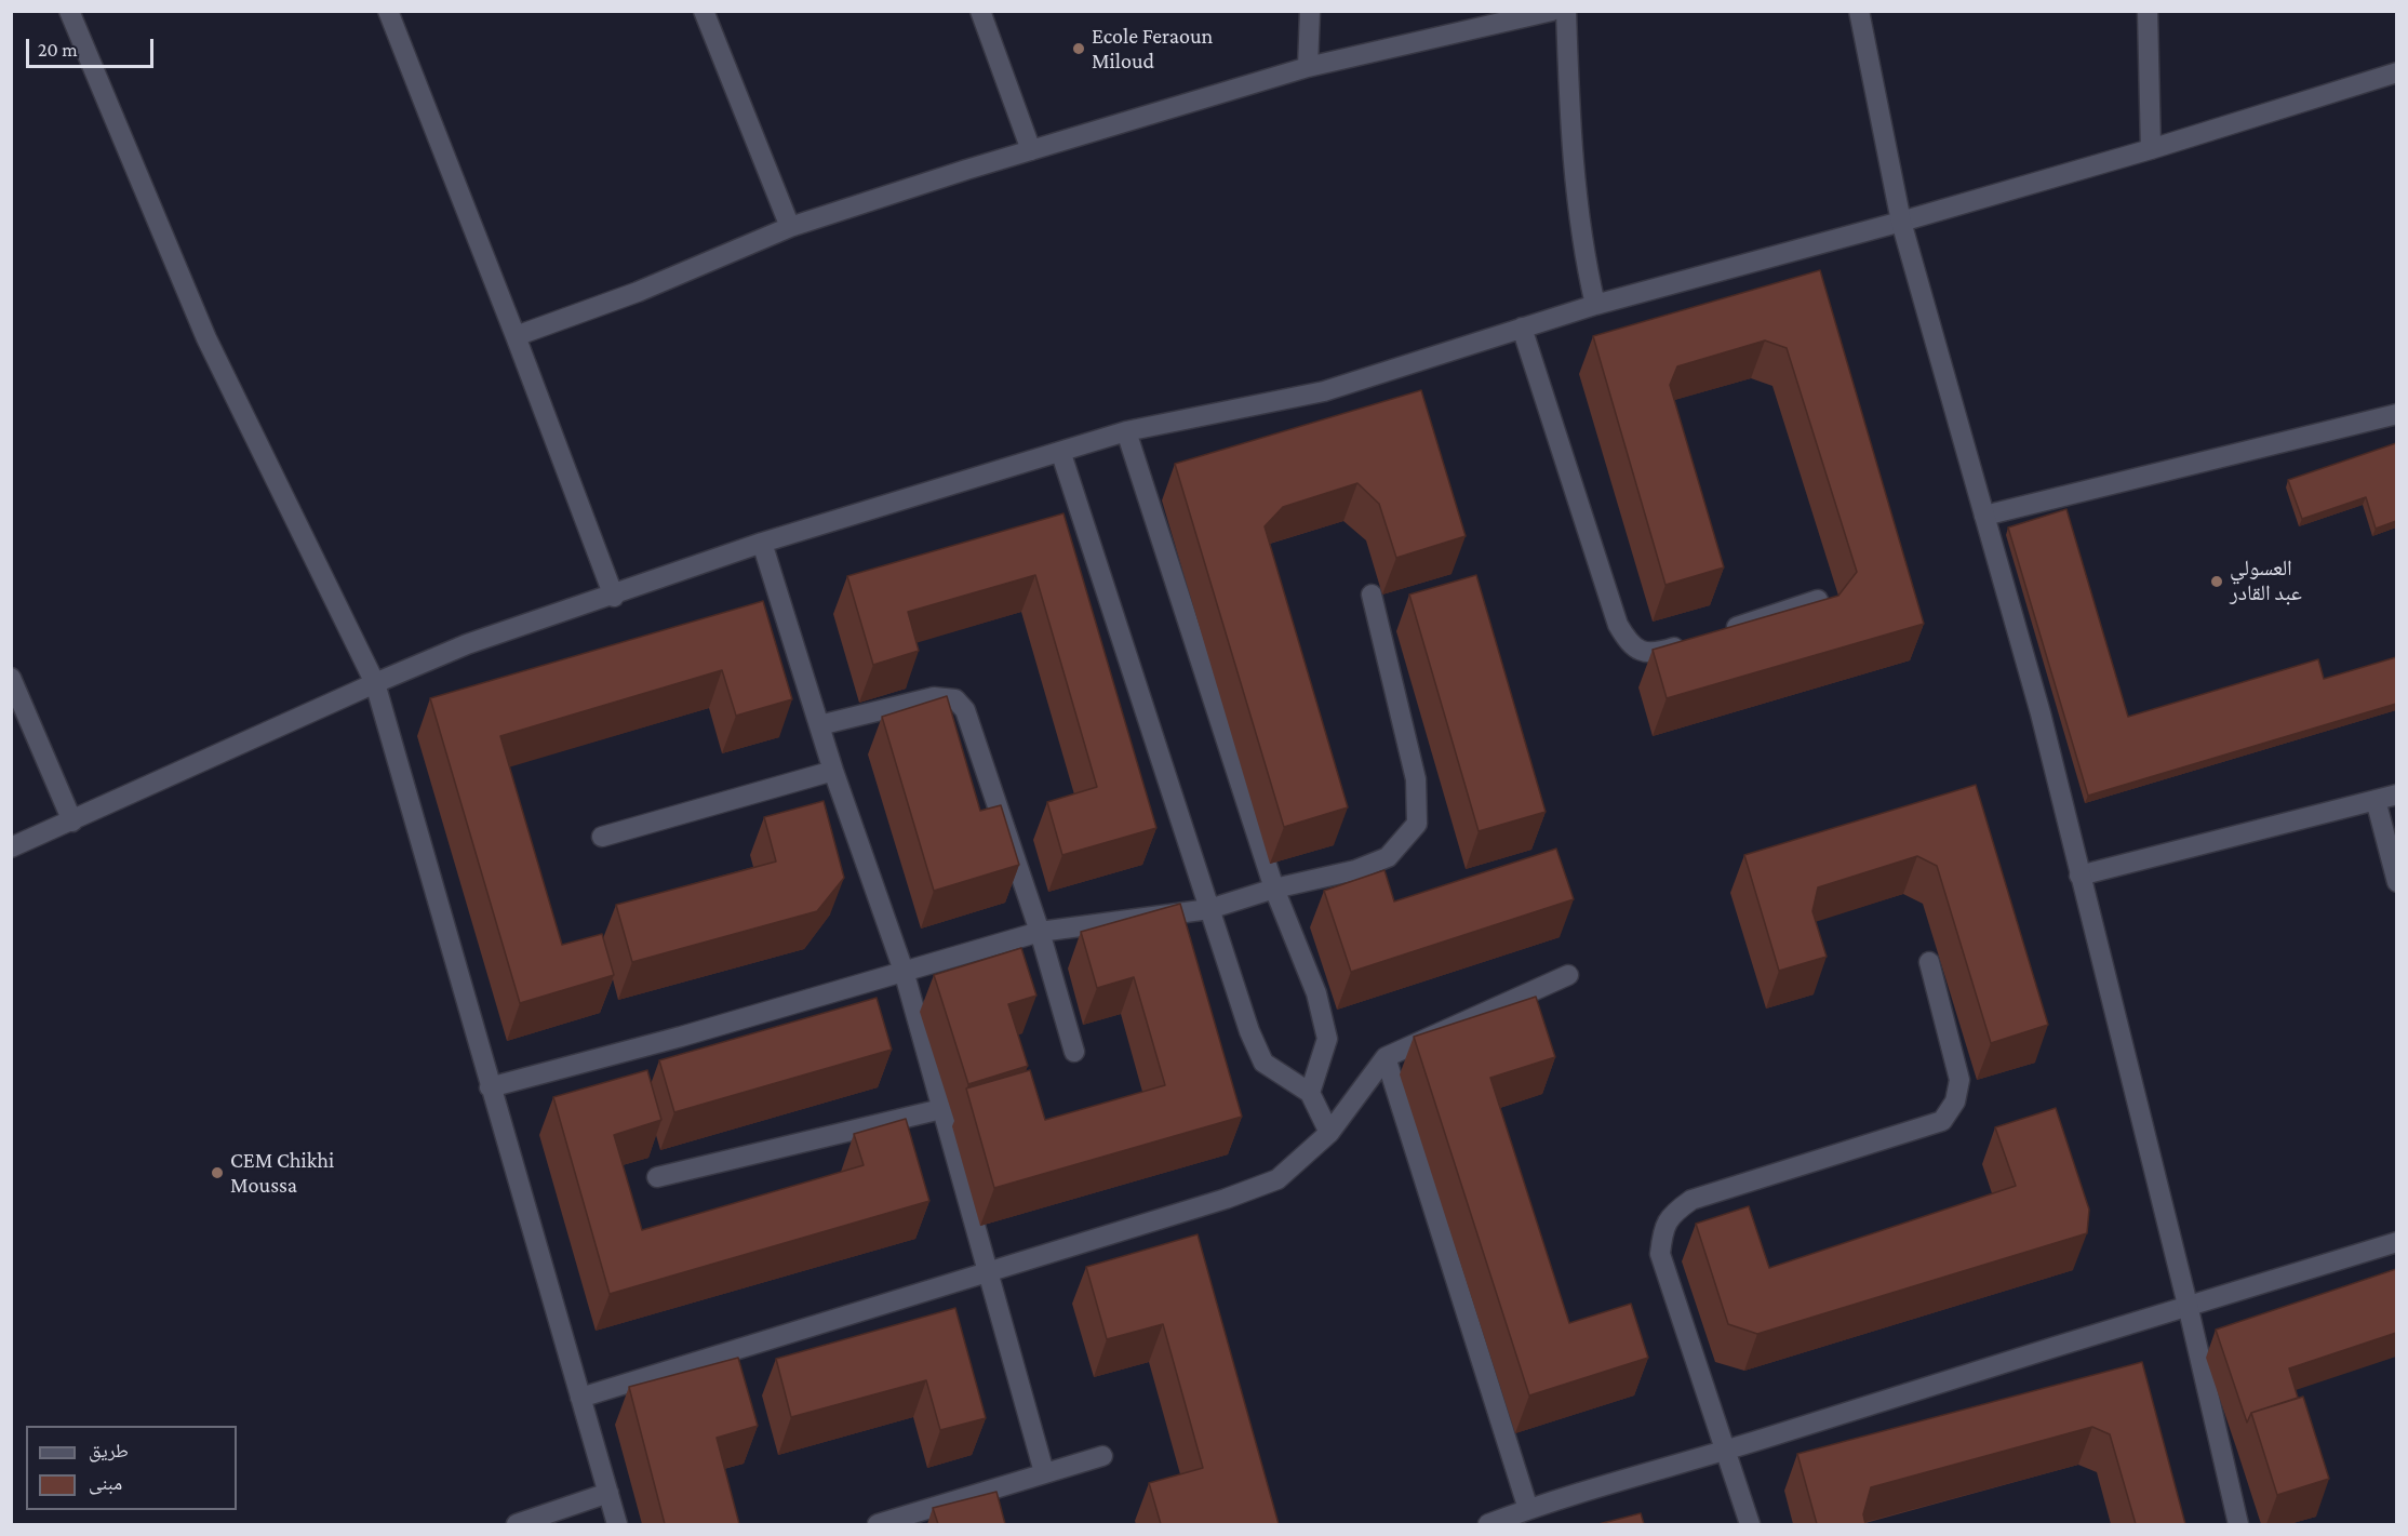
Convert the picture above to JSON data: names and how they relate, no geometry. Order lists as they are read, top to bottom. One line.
{"places":["Ecole Feraoun Miloud","العسولي عبد القادر","CEM Chikhi Moussa"],"legend":["طريق","مبنى"],"scale_bar":"20 m"}
